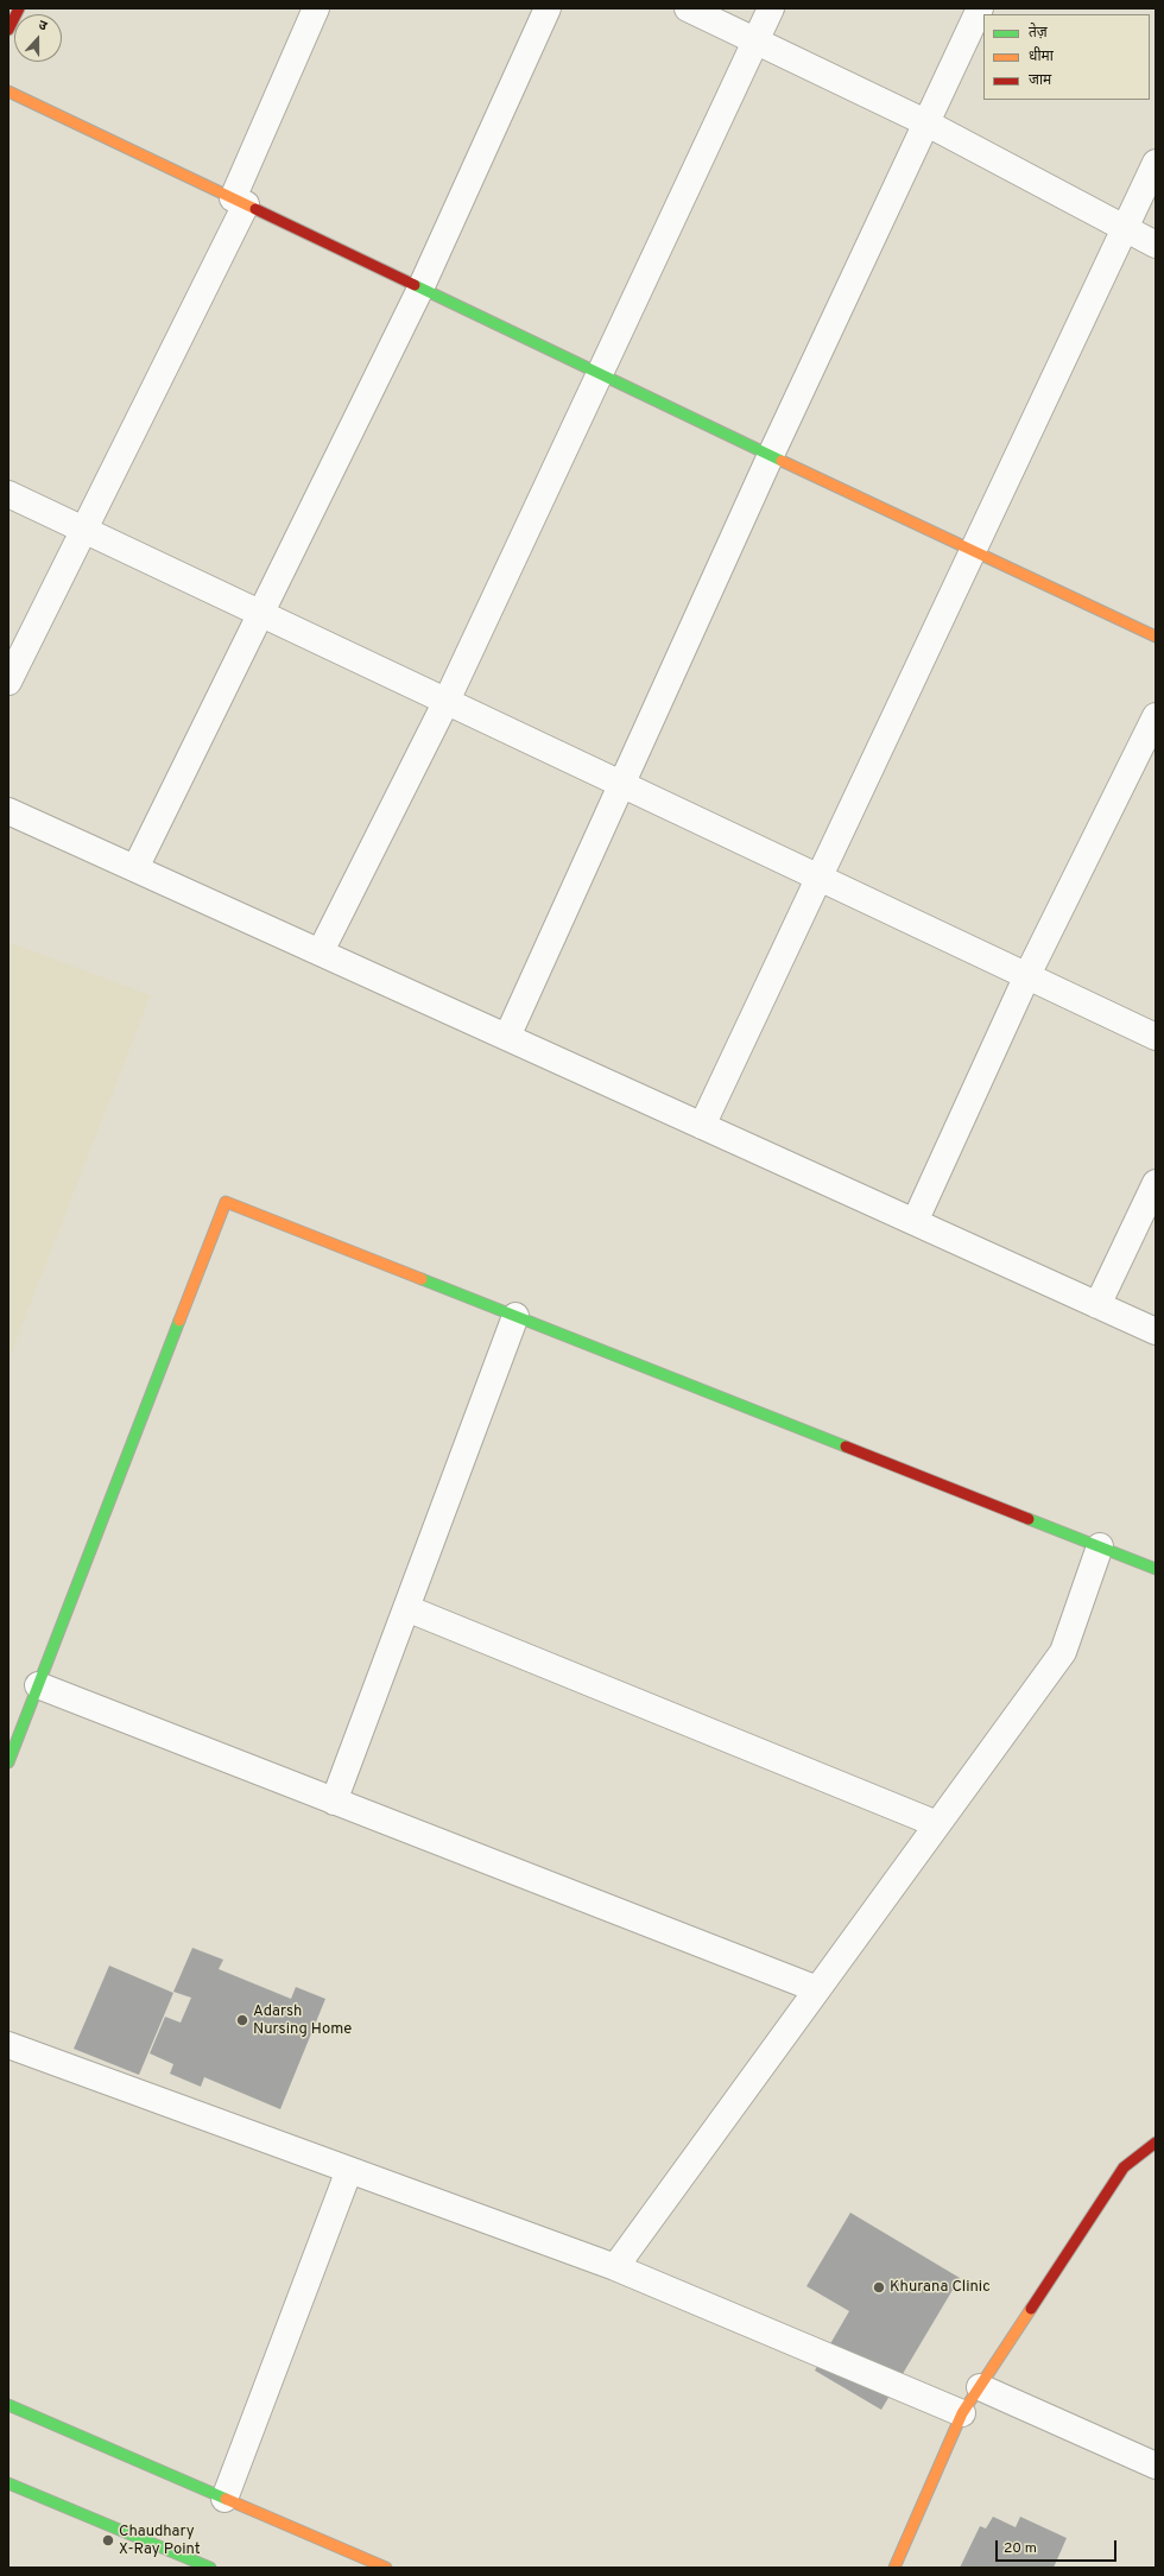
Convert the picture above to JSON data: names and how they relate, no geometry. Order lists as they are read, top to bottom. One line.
{"places":["Adarsh Nursing Home","Khurana Clinic","Chaudhary X-Ray Point"],"legend":["तेज़","धीमा","जाम"],"scale_bar":"20 m","north":"top"}
